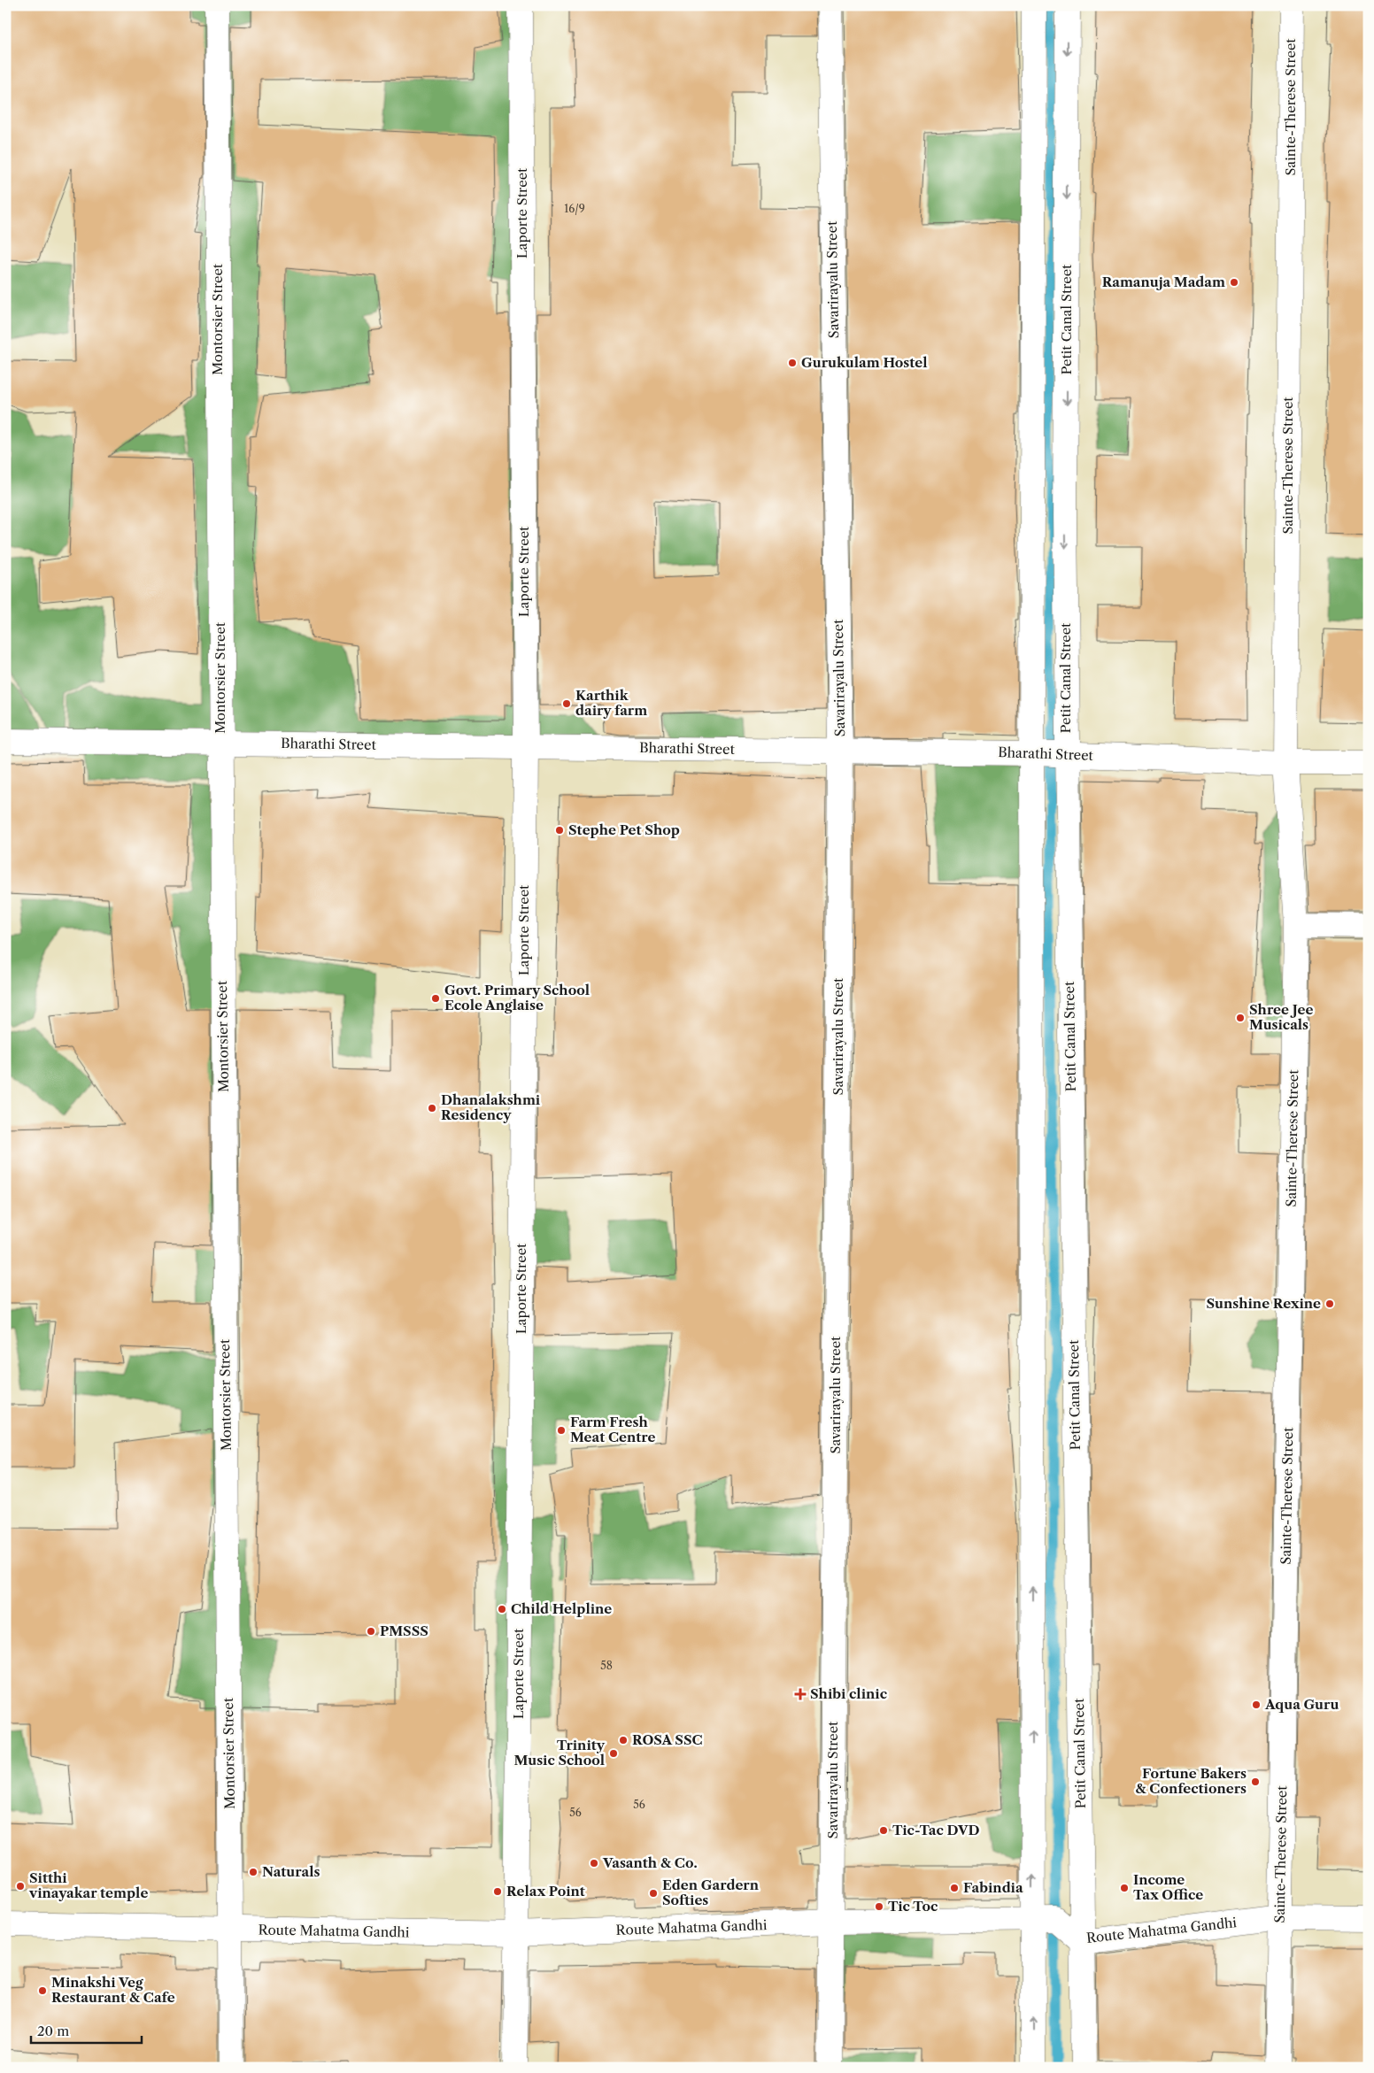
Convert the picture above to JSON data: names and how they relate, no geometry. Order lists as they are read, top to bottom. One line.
{"streets":{"street":["Sainte-Therese Street","Laporte Street","Savarirayalu Street","Montorsier Street","Petit Canal Street","Bharathi Street","Route Mahatma Gandhi"]},"crossings":[["Sainte-Therese Street","Bharathi Street"],["Sainte-Therese Street","Route Mahatma Gandhi"],["Laporte Street","Bharathi Street"],["Laporte Street","Route Mahatma Gandhi"],["Savarirayalu Street","Bharathi Street"],["Savarirayalu Street","Route Mahatma Gandhi"],["Montorsier Street","Bharathi Street"],["Montorsier Street","Route Mahatma Gandhi"],["Petit Canal Street","Bharathi Street"],["Petit Canal Street","Route Mahatma Gandhi"]],"places":{"other":["Ramanuja Madam","Gurukulam Hostel","Karthik dairy farm","Stephe Pet Shop","Govt. Primary School Ecole Anglaise","Shree Jee Musicals","Dhanalakshmi Residency","Sunshine Rexine","Farm Fresh Meat Centre","Child Helpline","PMSSS","Aqua Guru","ROSA SSC","Trinity Music School","Fortune Bakers & Confectioners","Tic-Tac DVD","Vasanth & Co.","Naturals","Sitthi vinayakar temple","Fabindia","Income Tax Office","Relax Point","Eden Gardern Softies","Tic Toc","Minakshi Veg Restaurant & Cafe"],"health":["Shibi clinic"]},"house_numbers":["16/9","58","56","56"],"scale_bar":"20 m"}
